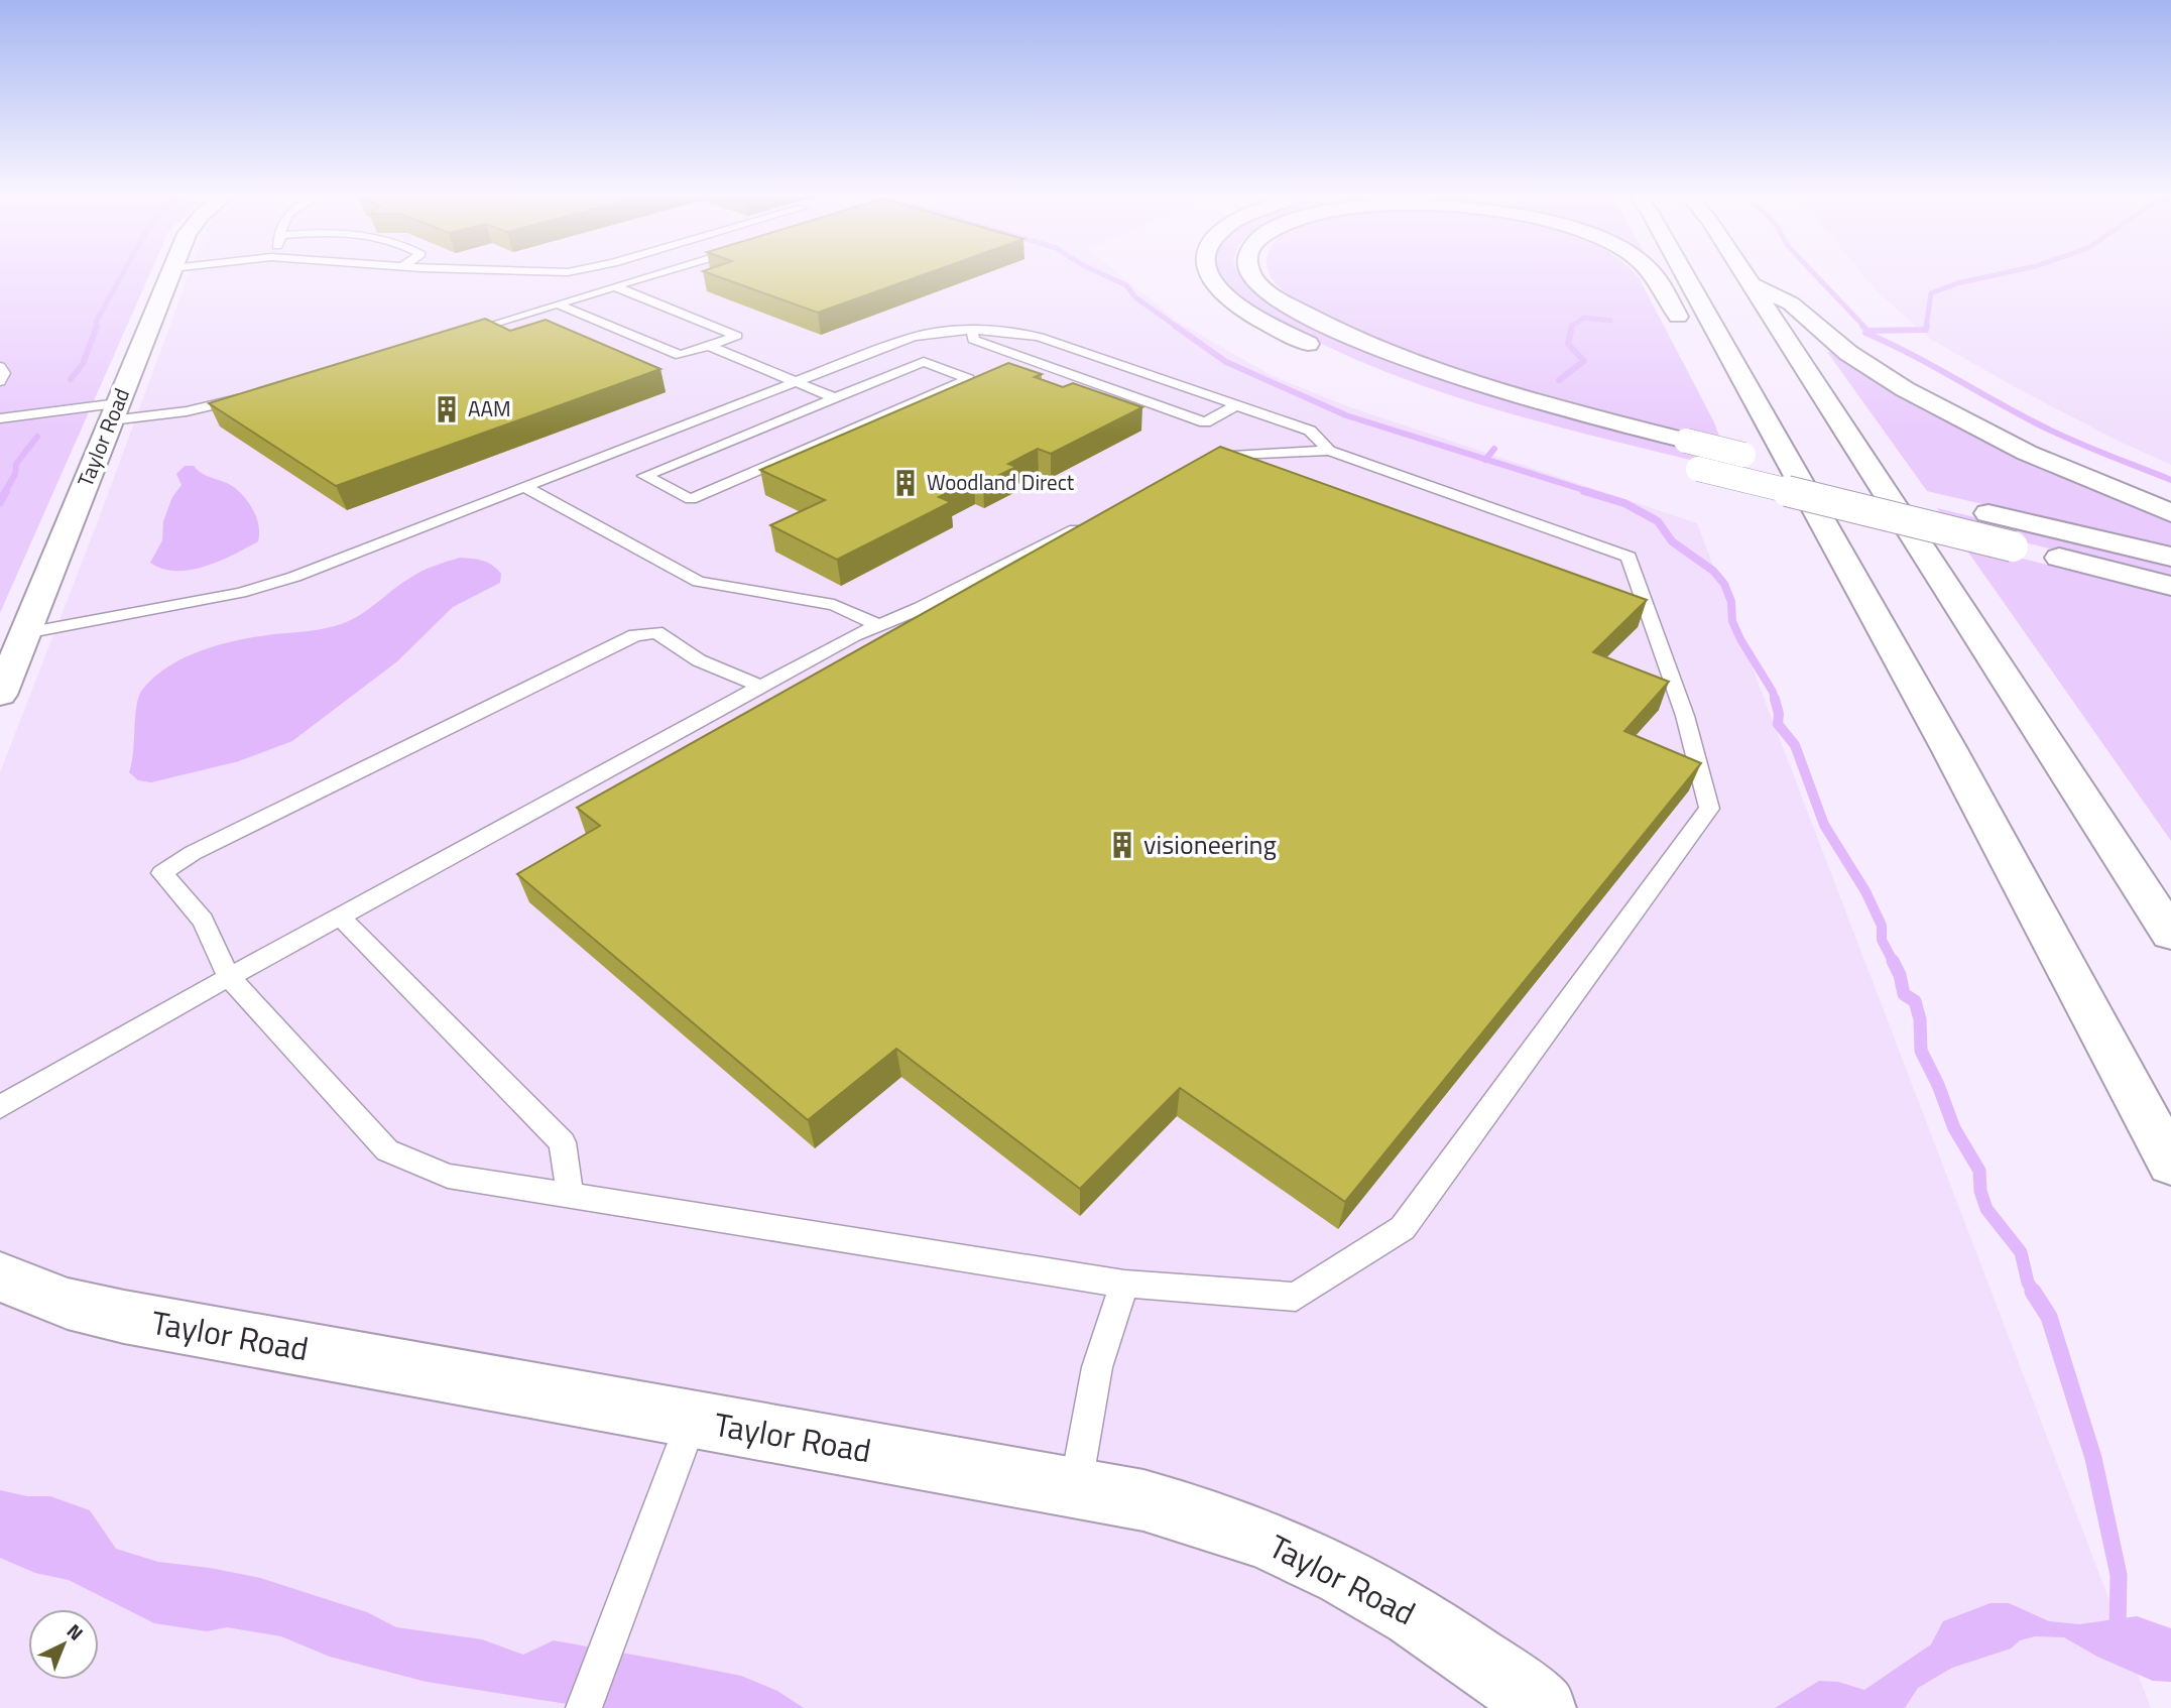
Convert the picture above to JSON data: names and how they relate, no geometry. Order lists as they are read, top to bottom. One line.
{"streets":{"main road":["Taylor Road"]},"places":{"building":["AAM","Woodland Direct","visioneering"]},"north":"top right"}
